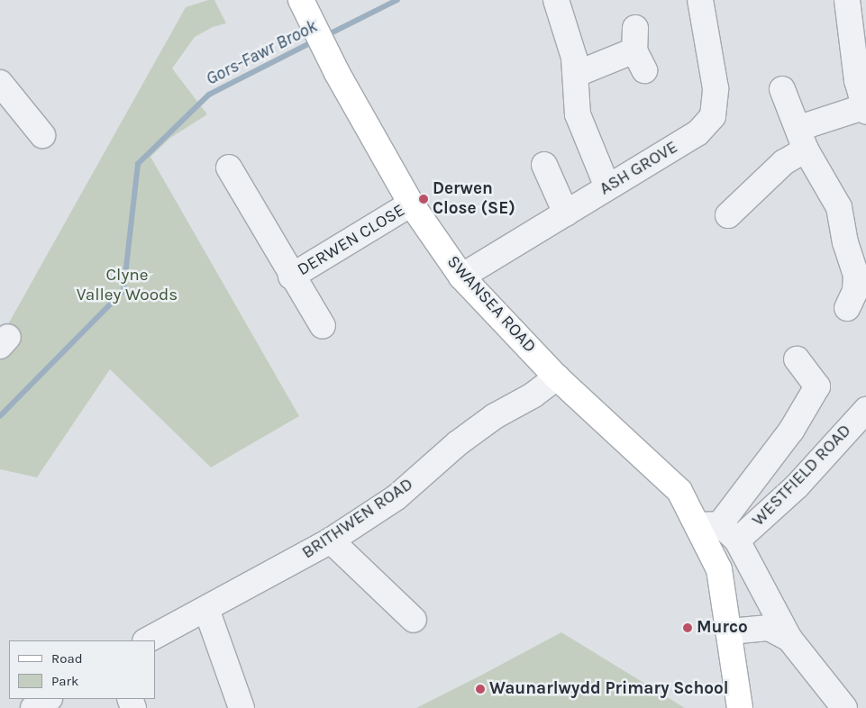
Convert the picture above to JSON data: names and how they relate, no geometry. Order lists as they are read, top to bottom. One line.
{"streets":{"main road":["SWANSEA ROAD"],"street":["ASH GROVE","DERWEN CLOSE","WESTFIELD ROAD","BRITHWEN ROAD"]},"crossings":[["ASH GROVE","SWANSEA ROAD"],["DERWEN CLOSE","SWANSEA ROAD"],["SWANSEA ROAD","WESTFIELD ROAD"],["SWANSEA ROAD","BRITHWEN ROAD"]],"water":["Gors-Fawr Brook"],"parks":["Clyne Valley Woods"],"places":["Derwen Close (SE)","Murco","Waunarlwydd Primary School"],"legend":["Road","Park"]}
